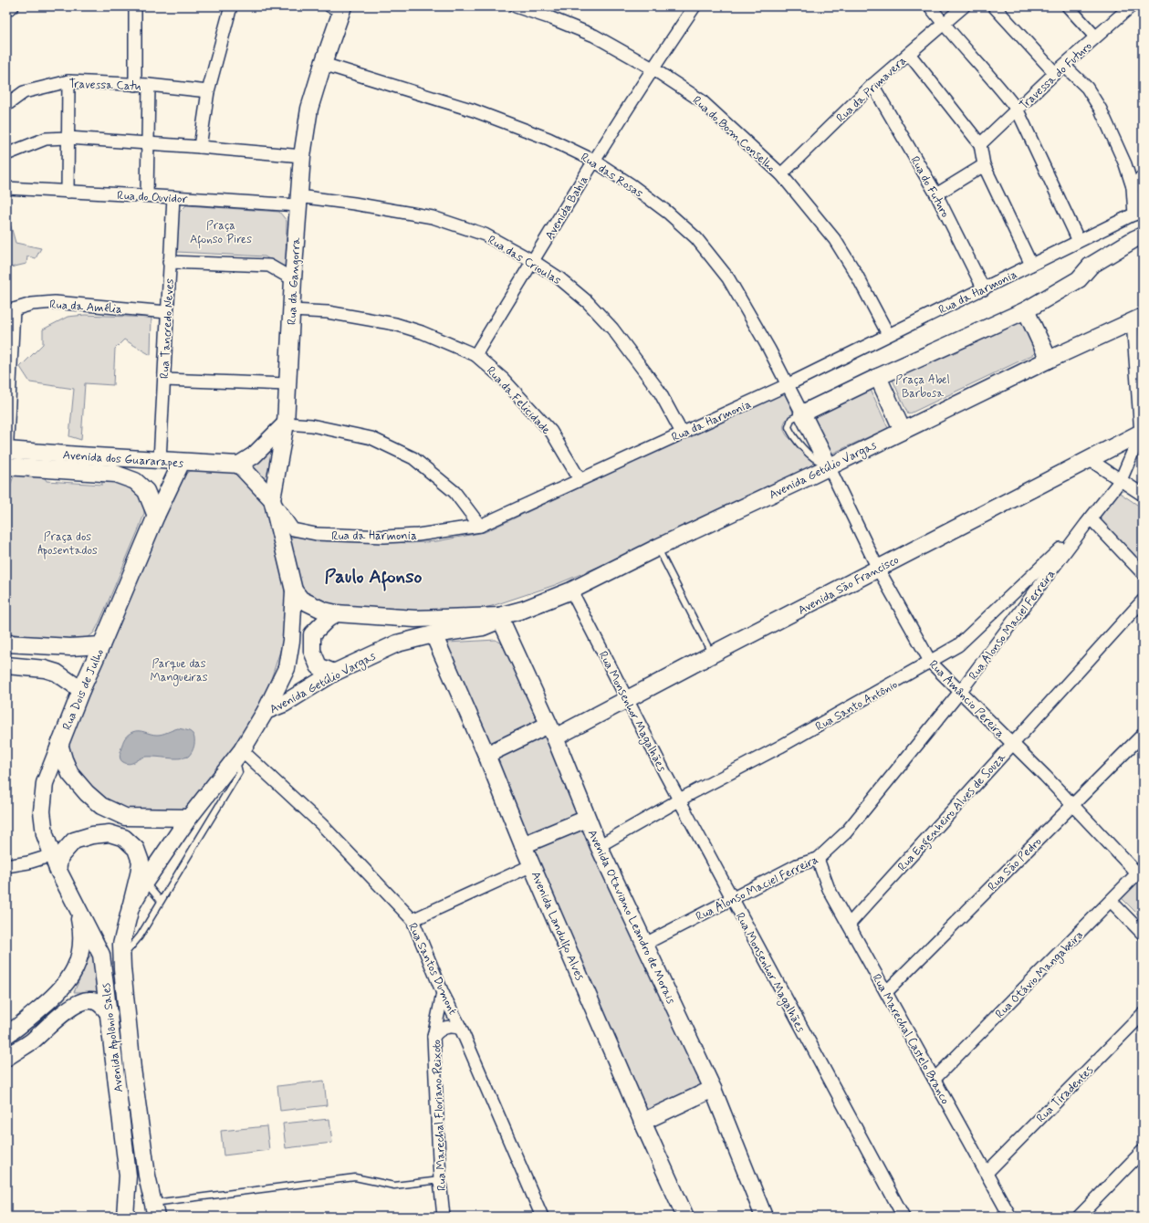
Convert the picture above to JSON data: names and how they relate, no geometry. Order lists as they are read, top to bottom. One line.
{"streets":{"street":["Travessa do Futuro","Travessa Catu","Rua da Primavera","Rua do Bom Conselho","Rua das Rosas","Rua do Futuro","Rua do Ouvidor","Avenida Bahia","Rua das Crioulas","Rua da Gangorra","Rua da Harmonia","Rua da Amélia","Rua Tancredo Neves","Rua da Felicidade","Avenida dos Guararapes","Avenida Getúlio Vargas","Avenida São Francisco","Rua Alonso Maciel Ferreira","Rua Dois de Julho","Rua Amâncio Pereira","Rua Santo Antônio","Rua Monsenhor Magalhães","Rua Engenheiro Alves de Souza","Rua São Pedro","Avenida Otaviano Leandro de Morais","Avenida Landulfo Alves","Rua Santos Dumont","Rua Otávio Mangabeira","Avenida Apolônio Sales","Rua Marechal Castelo Branco","Rua Tiradentes","Rua Marechal Floriano Peixoto"]},"crossings":[["Rua da Primavera","Rua do Bom Conselho"],["Rua da Primavera","Rua do Futuro"],["Rua do Bom Conselho","Avenida Bahia"],["Rua do Bom Conselho","Rua da Harmonia"],["Rua das Rosas","Avenida Bahia"],["Rua das Rosas","Rua da Gangorra"],["Rua das Rosas","Rua da Harmonia"],["Rua das Rosas","Rua Amâncio Pereira"],["Rua do Futuro","Rua da Harmonia"],["Rua do Ouvidor","Rua das Crioulas"],["Rua do Ouvidor","Rua da Gangorra"],["Rua do Ouvidor","Rua Tancredo Neves"],["Avenida Bahia","Rua das Crioulas"],["Avenida Bahia","Rua da Felicidade"],["Rua das Crioulas","Rua da Gangorra"],["Rua das Crioulas","Rua da Harmonia"],["Rua da Gangorra","Rua da Harmonia"],["Rua da Gangorra","Rua da Felicidade"],["Rua da Gangorra","Avenida dos Guararapes"],["Rua da Gangorra","Avenida Getúlio Vargas"],["Rua da Harmonia","Rua da Felicidade"],["Rua da Amélia","Rua Tancredo Neves"],["Rua Tancredo Neves","Avenida dos Guararapes"],["Avenida dos Guararapes","Rua Dois de Julho"],["Avenida Getúlio Vargas","Rua Alonso Maciel Ferreira"],["Avenida Getúlio Vargas","Rua Amâncio Pereira"],["Avenida Getúlio Vargas","Rua Monsenhor Magalhães"],["Avenida Getúlio Vargas","Avenida Otaviano Leandro de Morais"],["Avenida Getúlio Vargas","Avenida Landulfo Alves"],["Avenida Getúlio Vargas","Rua Santos Dumont"],["Avenida Getúlio Vargas","Avenida Apolônio Sales"],["Avenida São Francisco","Rua Alonso Maciel Ferreira"],["Avenida São Francisco","Rua Amâncio Pereira"],["Avenida São Francisco","Rua Monsenhor Magalhães"],["Avenida São Francisco","Avenida Otaviano Leandro de Morais"],["Avenida São Francisco","Avenida Landulfo Alves"],["Rua Alonso Maciel Ferreira","Rua Amâncio Pereira"],["Rua Alonso Maciel Ferreira","Rua Santo Antônio"],["Rua Alonso Maciel Ferreira","Rua Monsenhor Magalhães"],["Rua Alonso Maciel Ferreira","Avenida Otaviano Leandro de Morais"],["Rua Alonso Maciel Ferreira","Rua Marechal Castelo Branco"],["Rua Dois de Julho","Avenida Apolônio Sales"],["Rua Amâncio Pereira","Rua Santo Antônio"],["Rua Amâncio Pereira","Rua Engenheiro Alves de Souza"],["Rua Amâncio Pereira","Rua São Pedro"],["Rua Amâncio Pereira","Rua Otávio Mangabeira"],["Rua Santo Antônio","Rua Monsenhor Magalhães"],["Rua Santo Antônio","Avenida Otaviano Leandro de Morais"],["Rua Engenheiro Alves de Souza","Rua Marechal Castelo Branco"],["Rua São Pedro","Rua Marechal Castelo Branco"],["Rua Santos Dumont","Rua Marechal Floriano Peixoto"],["Rua Otávio Mangabeira","Rua Marechal Castelo Branco"],["Rua Marechal Castelo Branco","Rua Tiradentes"]],"districts":["Paulo Afonso"],"parks":["Praça Afonso Pires","Praça Abel Barbosa","Praça dos Aposentados","Parque das Mangueiras"]}
